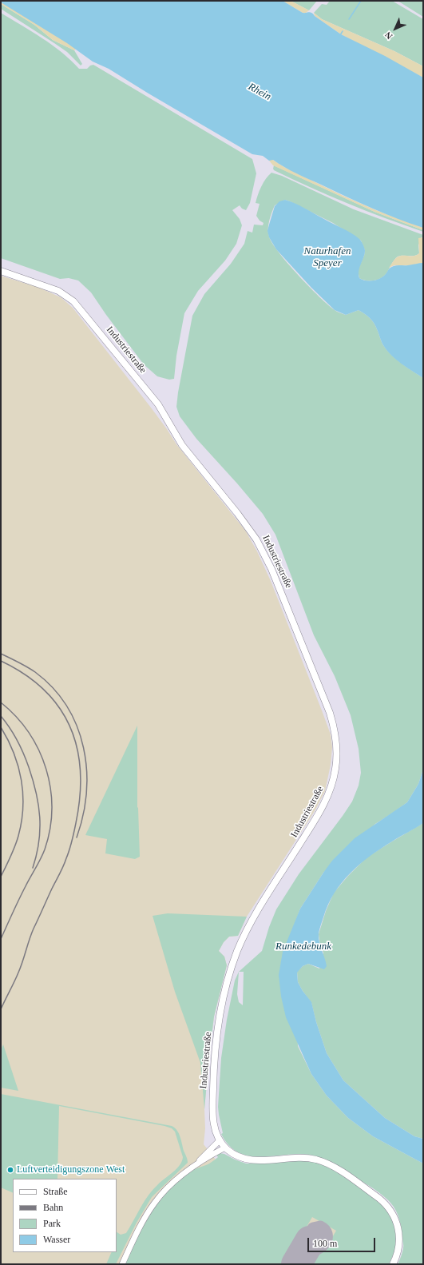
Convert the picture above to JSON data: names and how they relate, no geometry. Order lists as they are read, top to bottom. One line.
{"streets":{"street":["Industriestraße"]},"water":["Rhein","Naturhafen Speyer","Runkedebunk"],"places":["Luftverteidigungszone West"],"legend":["Straße","Bahn","Park","Wasser"],"scale_bar":"100 m","north":"bottom left"}
